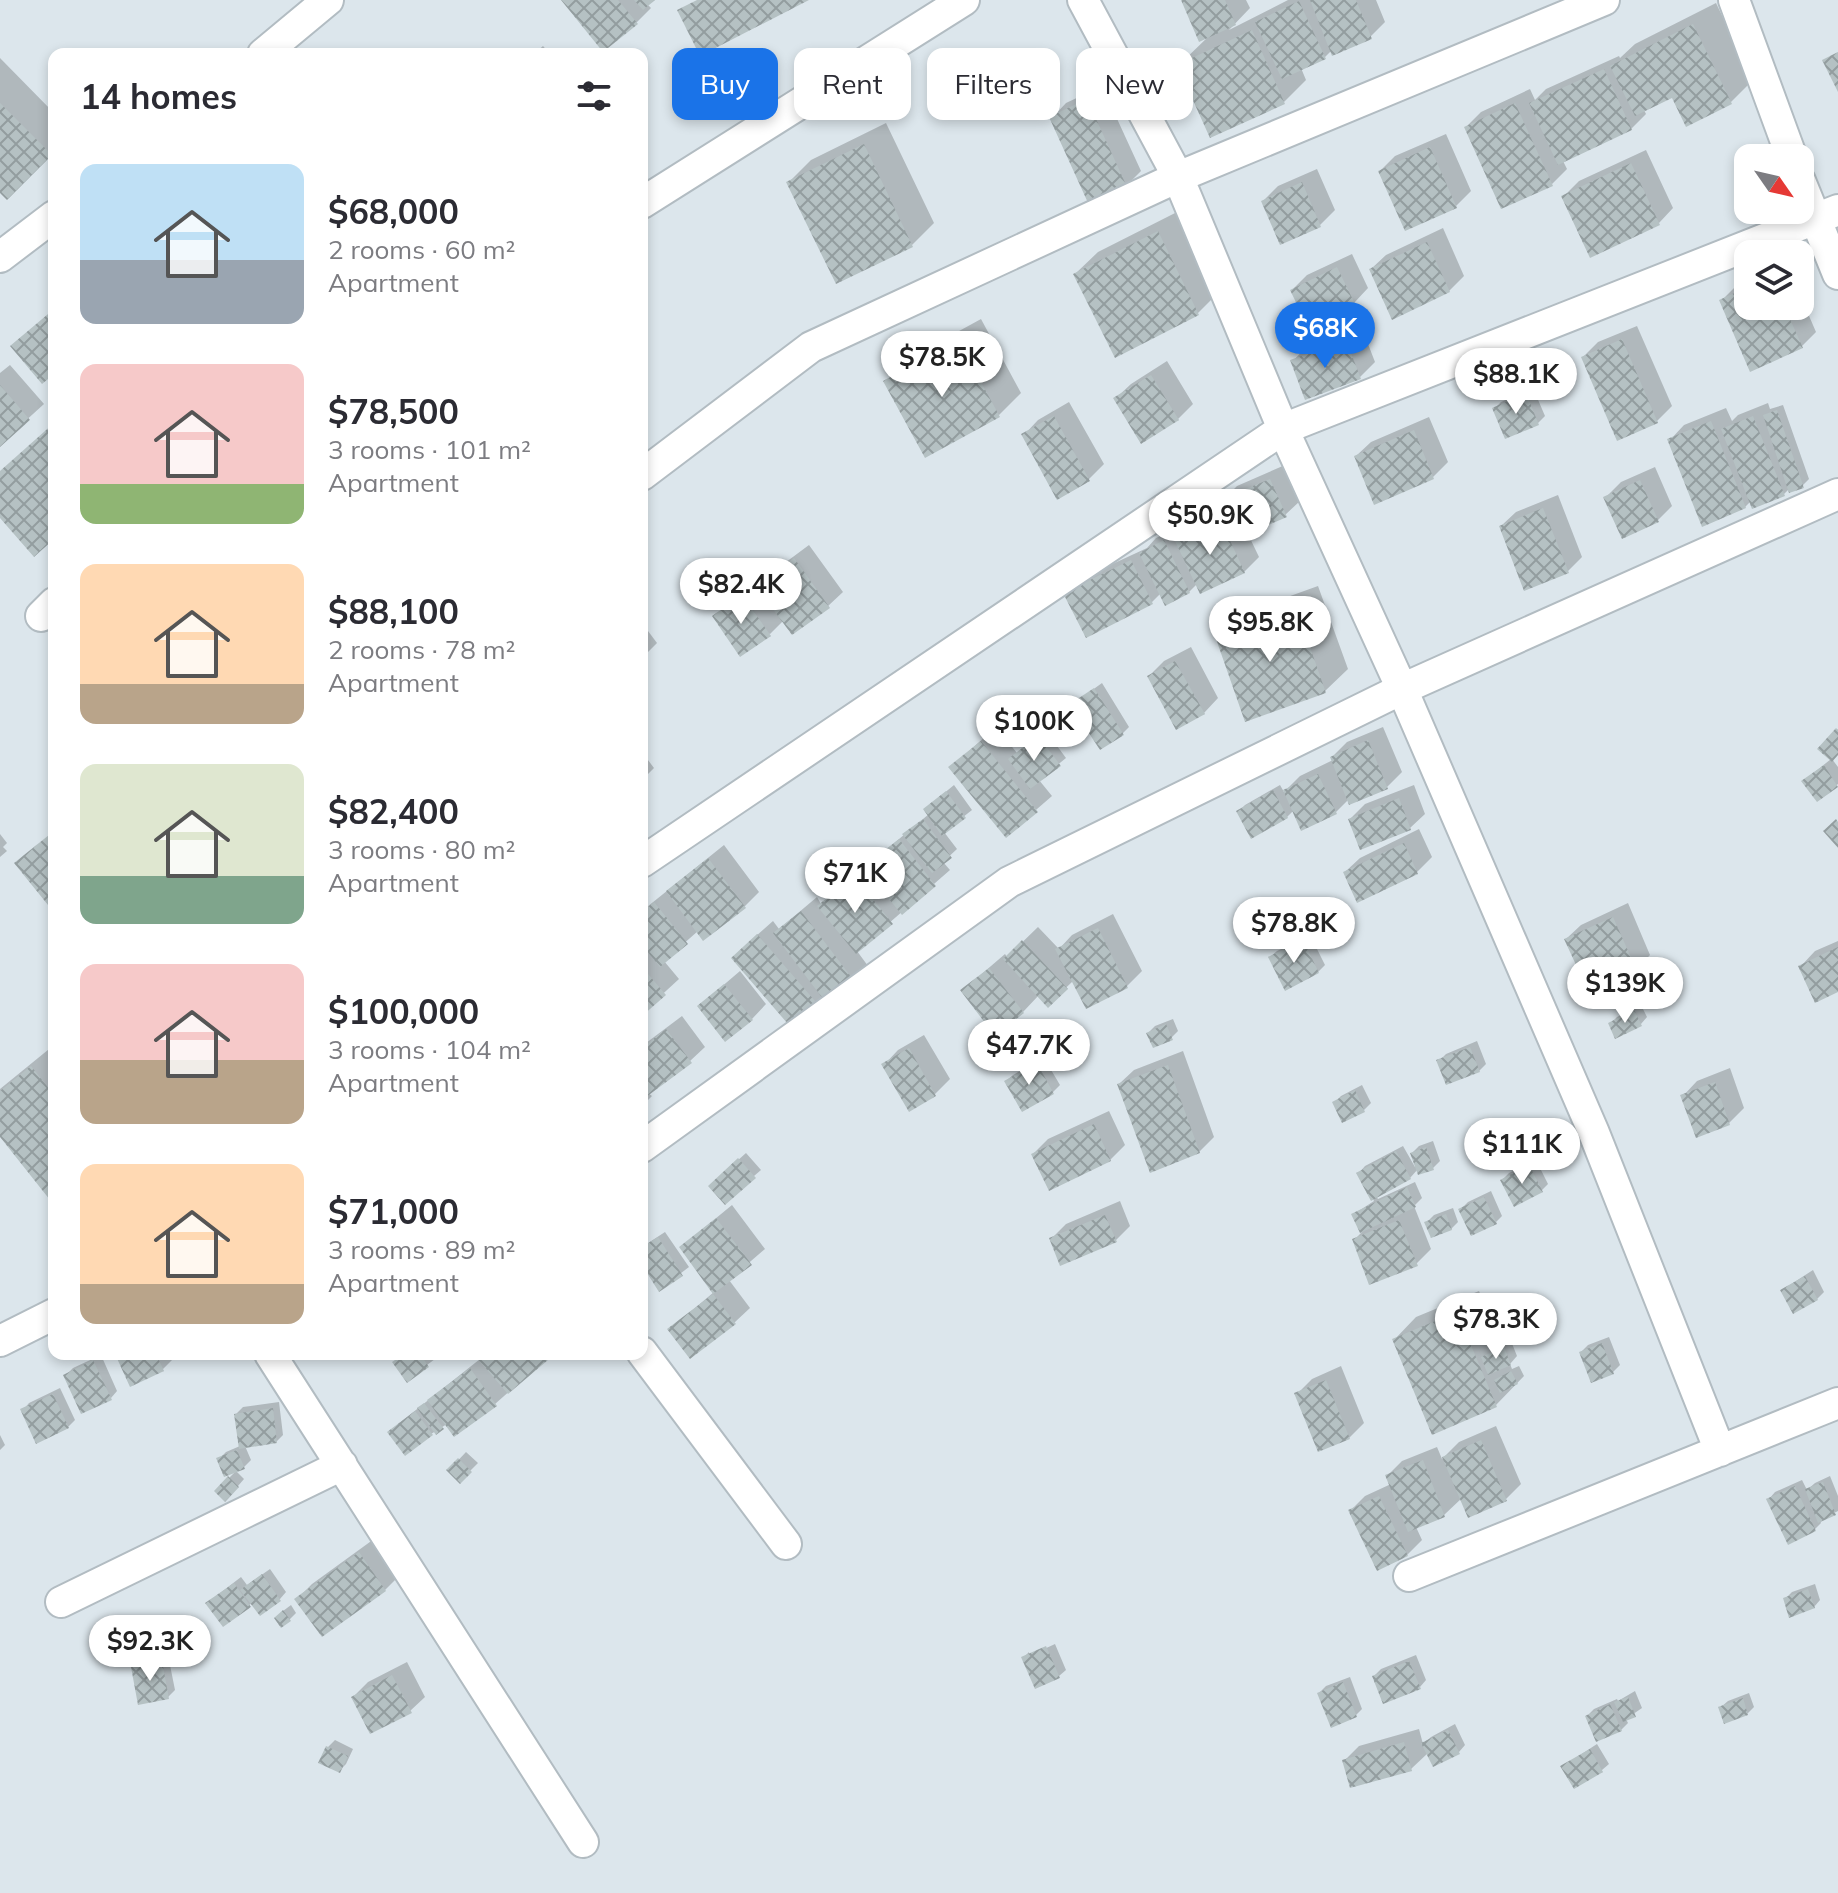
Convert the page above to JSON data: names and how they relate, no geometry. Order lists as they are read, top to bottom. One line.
{"north":"bottom right","page":{"chip":["Buy","Rent","Filters","New"],"heading":"14 homes","list":[{"name":"$68,000","note":"2 rooms · 60 m² · Apartment"},{"name":"$78,500","note":"3 rooms · 101 m² · Apartment"},{"name":"$88,100","note":"2 rooms · 78 m² · Apartment"},{"name":"$82,400","note":"3 rooms · 80 m² · Apartment"},{"name":"$100,000","note":"3 rooms · 104 m² · Apartment"},{"name":"$71,000","note":"3 rooms · 89 m² · Apartment"}],"price":["$68K","$78.5K","$88.1K","$50.9K","$82.4K","$95.8K","$100K","$71K","$78.8K","$139K","$47.7K","$111K","$78.3K","$92.3K"]}}
